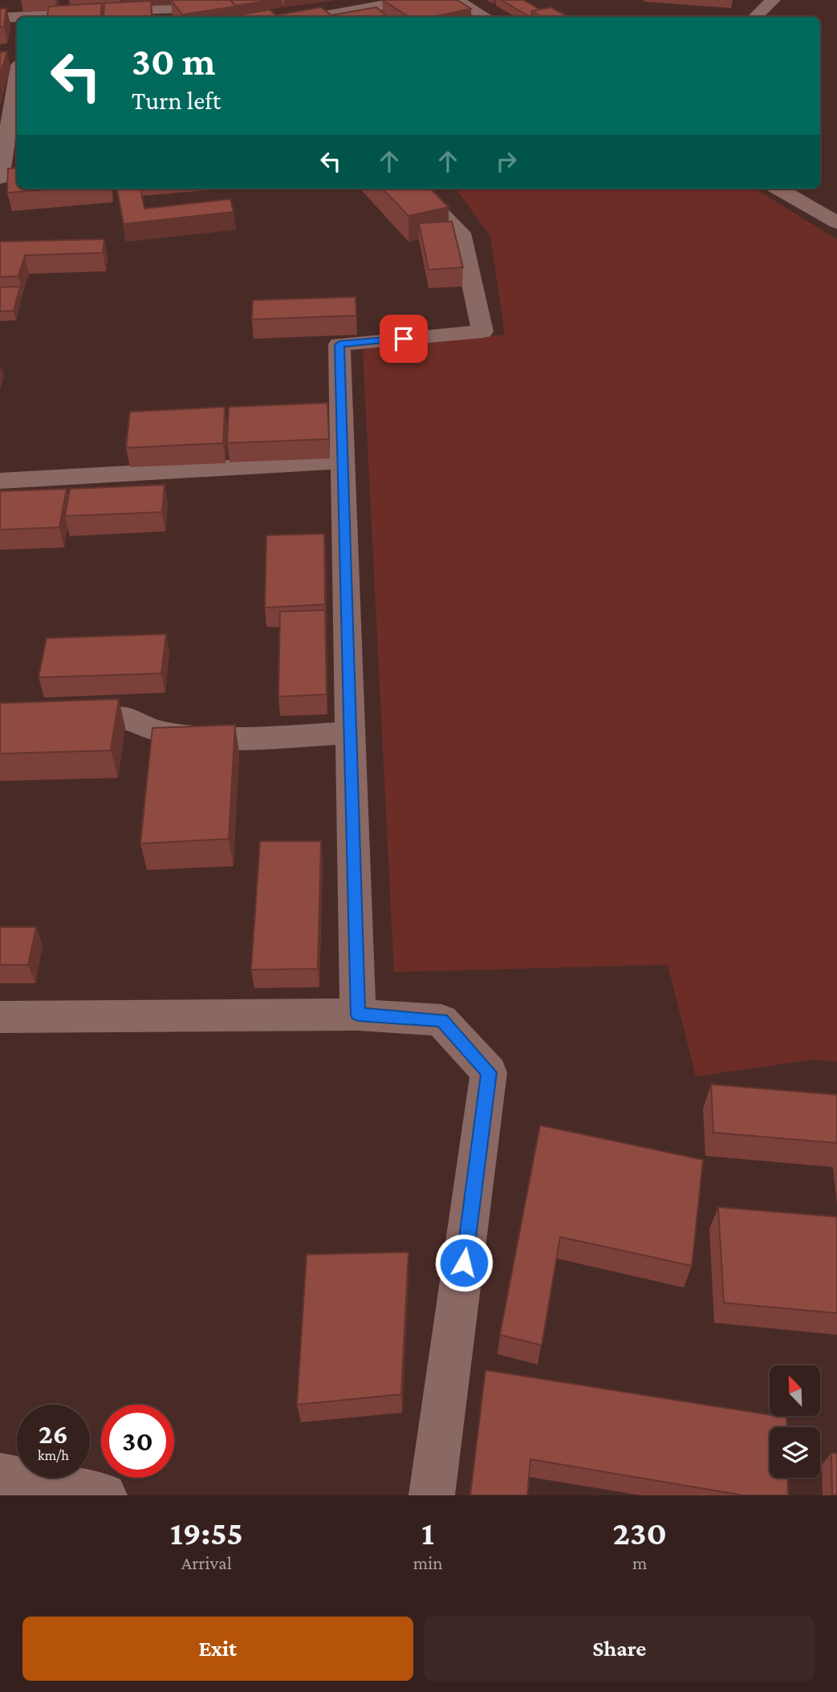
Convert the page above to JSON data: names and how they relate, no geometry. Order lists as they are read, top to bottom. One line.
{"north":"top left","page":{"turn":["30 m","Turn left"],"speed":"26 km/h","limit":"30","eta":["19:55","Arrival","1","min","230","m"],"buttons":["Exit","Share"]}}
